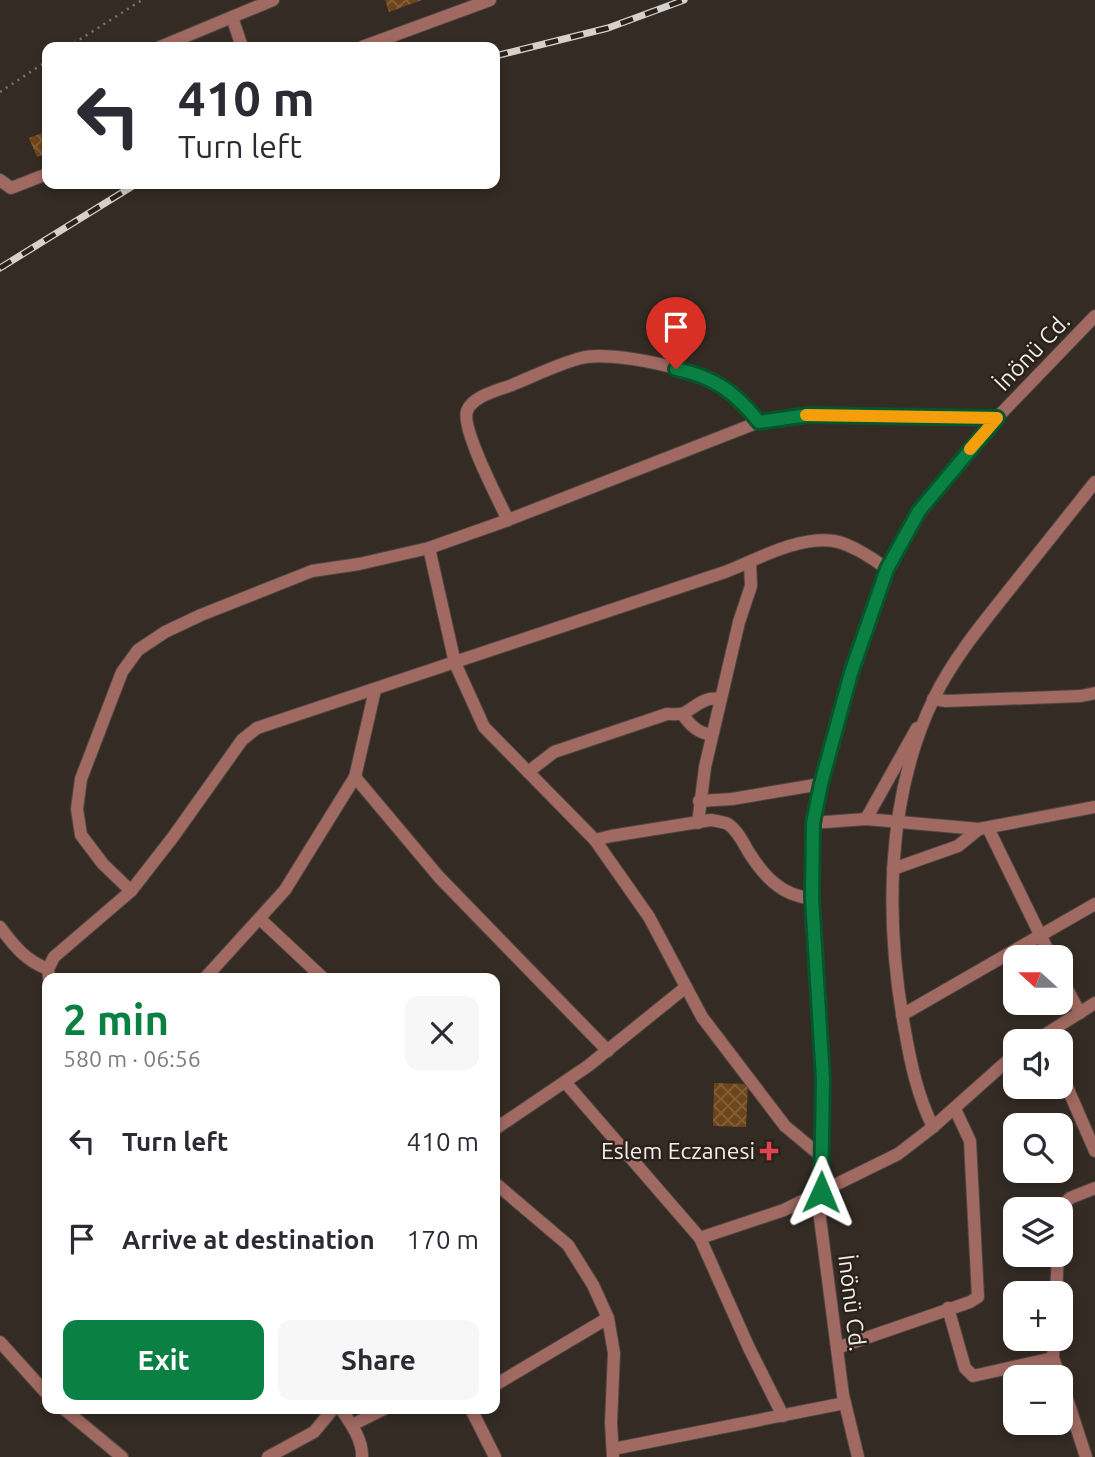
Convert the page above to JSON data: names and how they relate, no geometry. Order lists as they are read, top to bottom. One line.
{"streets":{"street":["İnönü Cd."]},"places":{"health":["Eslem Eczanesi"]},"north":"left","page":{"turn":["410 m","Turn left"],"map_buttons":["+","−"],"heading":["2 min","580 m · 06:56"],"list":[{"name":"Turn left","value":"410 m"},{"name":"Arrive at destination","value":"170 m"}],"buttons":["Exit","Share"]}}
